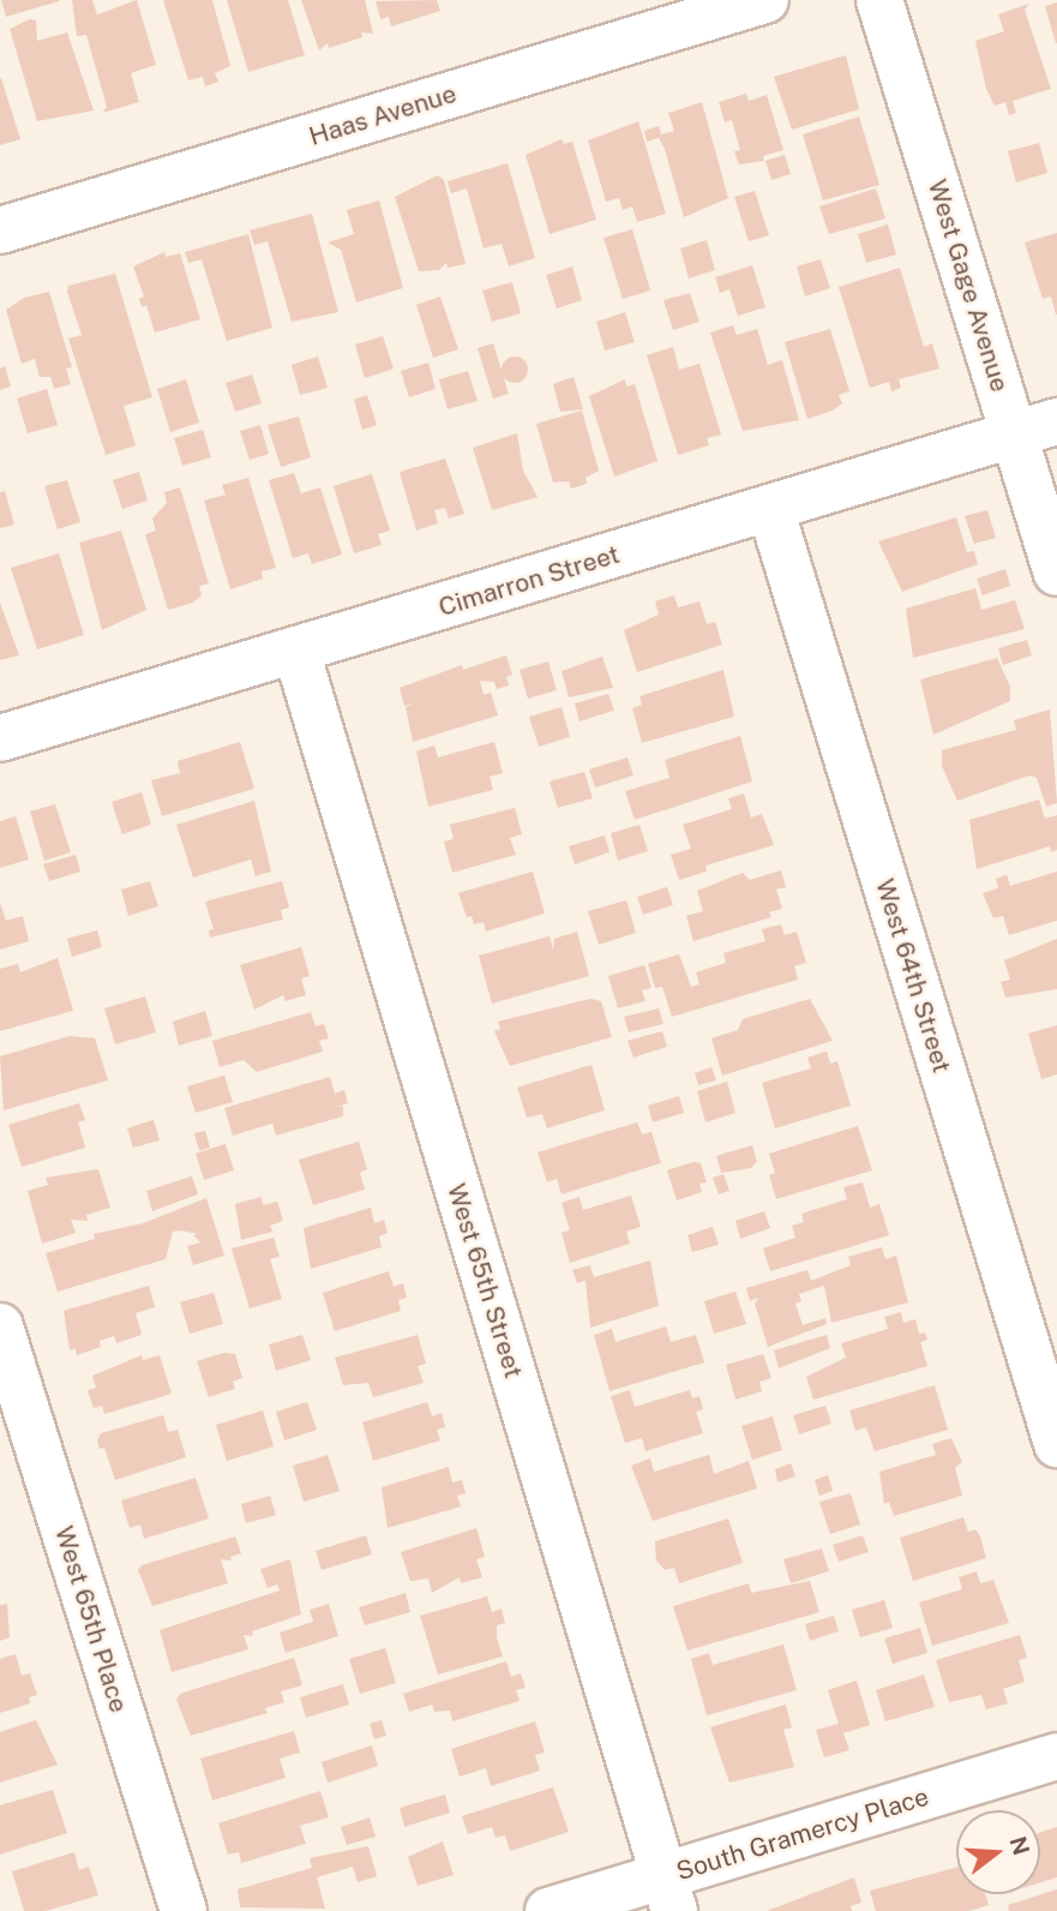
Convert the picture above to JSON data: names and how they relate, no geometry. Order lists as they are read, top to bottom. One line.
{"streets":{"street":["Haas Avenue","West Gage Avenue","Cimarron Street","West 64th Street","West 65th Street","West 65th Place","South Gramercy Place"]},"crossings":[["West Gage Avenue","Cimarron Street"],["Cimarron Street","West 64th Street"],["Cimarron Street","West 65th Street"],["West 65th Street","South Gramercy Place"]],"north":"right"}
